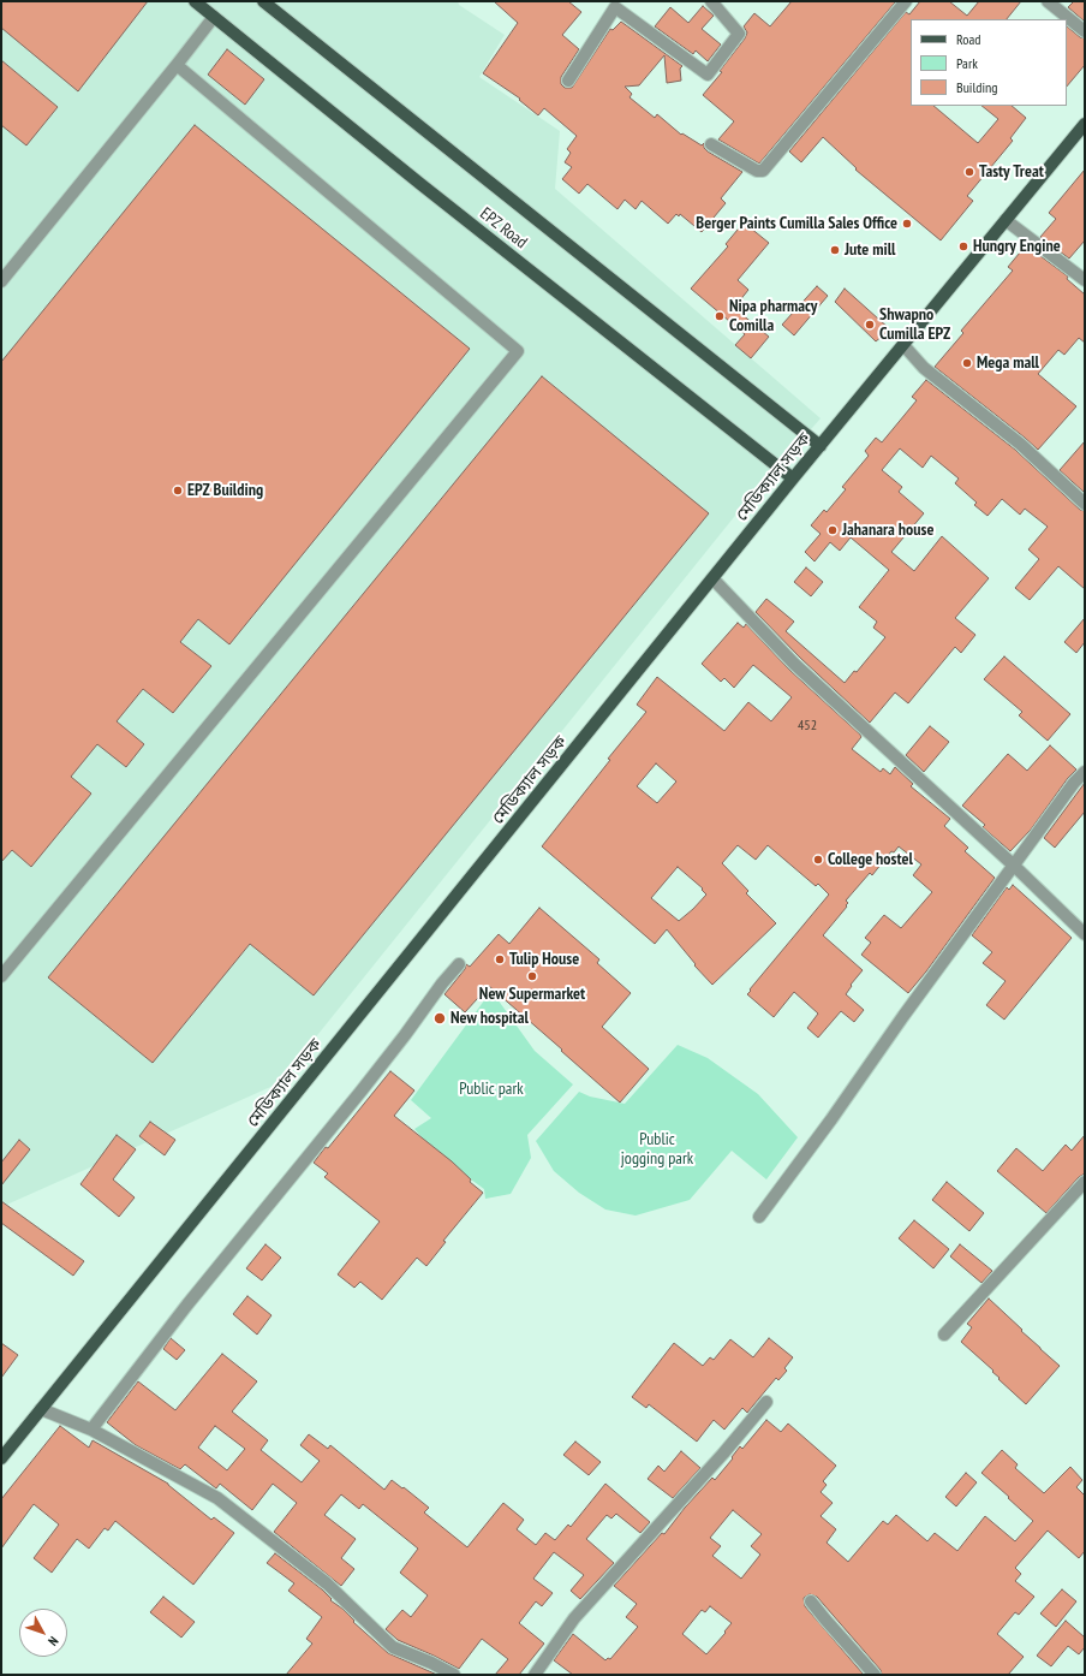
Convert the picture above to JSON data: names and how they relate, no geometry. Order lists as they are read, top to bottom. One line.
{"streets":{"main road":["EPZ Road","মেডিক্যাল সড়ক"]},"crossings":[["EPZ Road","মেডিক্যাল সড়ক"]],"parks":["Public park","Public jogging park"],"places":["Tasty Treat","Berger Paints Cumilla Sales Office","Hungry Engine","Jute mill","Nipa pharmacy Comilla","Shwapno Cumilla EPZ","Mega mall","EPZ Building","Jahanara house","College hostel","Tulip House","New Supermarket","New hospital"],"house_numbers":["452"],"legend":["Road","Park","Building"],"north":"bottom right"}
